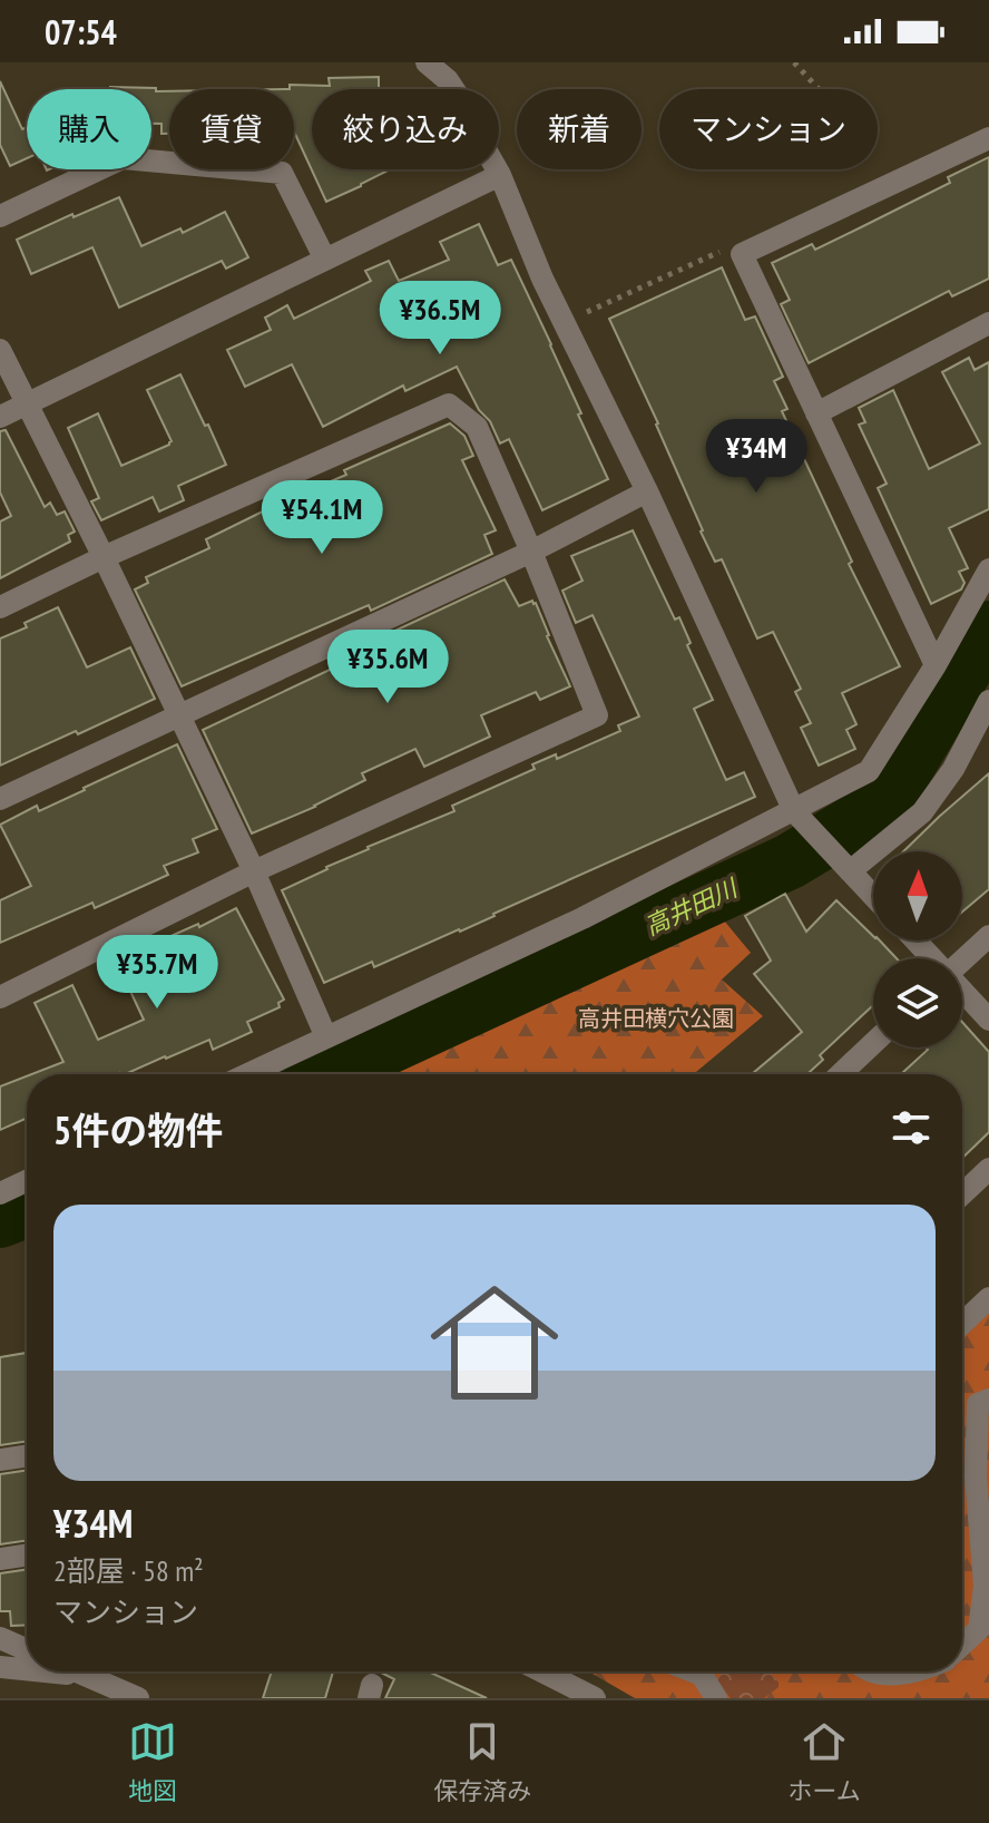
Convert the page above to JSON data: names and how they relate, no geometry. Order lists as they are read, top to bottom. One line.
{"water":["高井田川"],"parks":["高井田横穴公園"],"north":"top","page":{"status":"07:54","chip":["購入","賃貸","絞り込み","新着","マンション"],"price":["¥36.5M","¥34M","¥54.1M","¥35.6M","¥35.7M"],"heading":"5件の物件","list":[{"name":"¥34M","note":"2部屋 · 58 m² · マンション"}],"tabs":["地図","保存済み","ホーム"]}}
